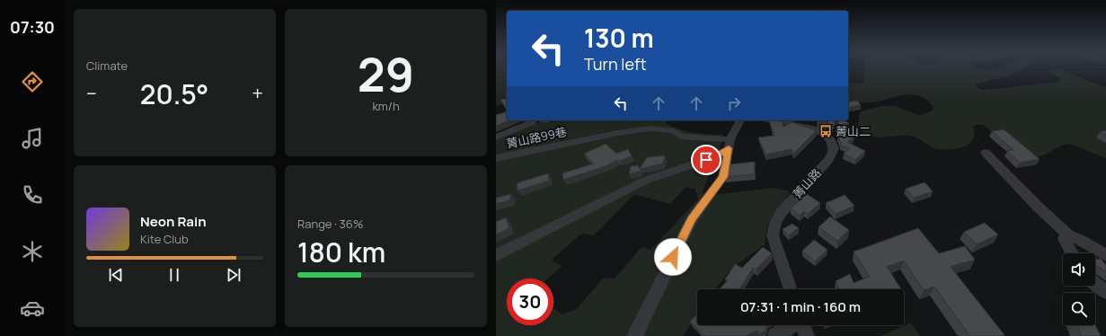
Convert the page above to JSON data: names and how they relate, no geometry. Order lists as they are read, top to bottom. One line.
{"streets":{"street":["菁山路99巷","菁山路"]},"places":{"bus stop":["菁山二"]},"page":{"tabs":"07:30","tile":["Climate",["29","km/h"],["Range · 36%","180 km"]],"turn":["130 m","Turn left"],"heat":["−","20.5°","+"],"song":["Neon Rain","Kite Club"],"limit":"30","trip":"07:31 · 1 min · 160 m"}}
